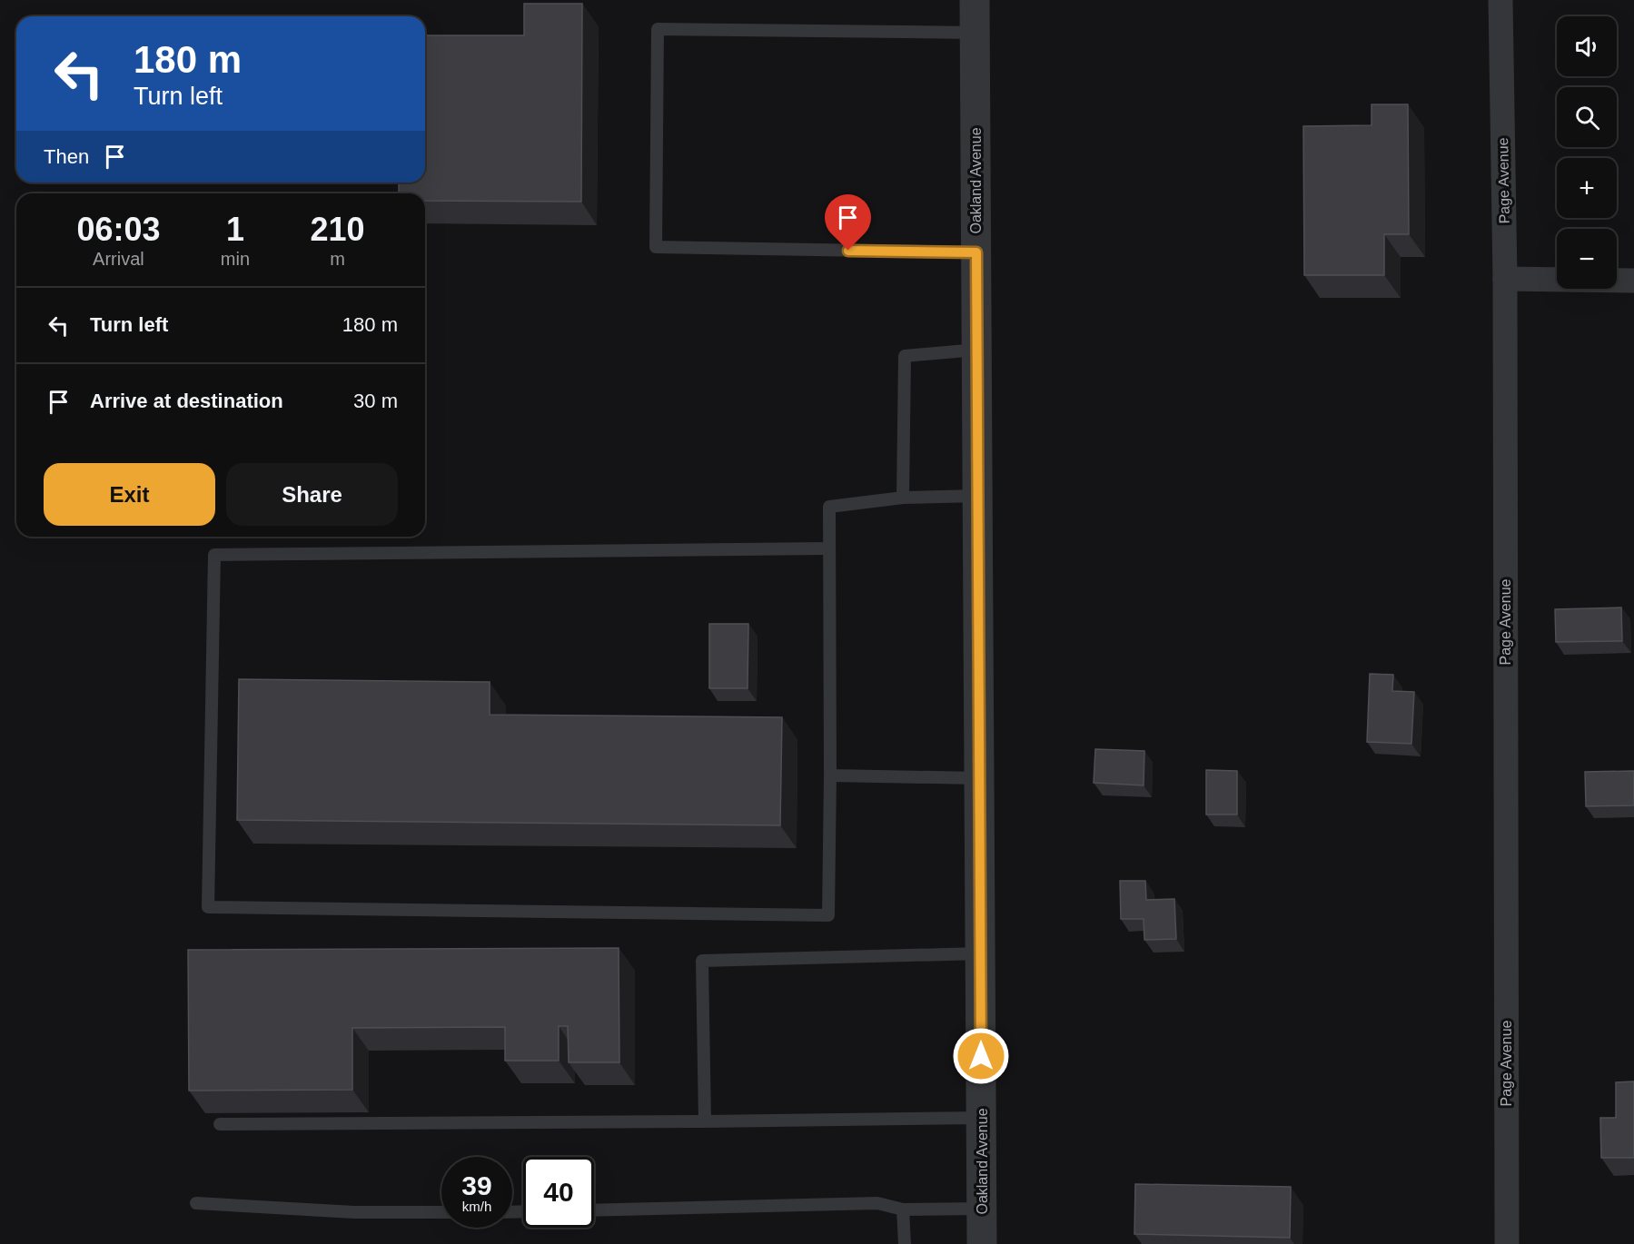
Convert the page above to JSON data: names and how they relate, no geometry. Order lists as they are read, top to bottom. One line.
{"streets":{"street":["Oakland Avenue","Page Avenue"]},"page":{"map_buttons":["+","−"],"turn":["180 m","Turn left"],"then":"Then","eta":["06:03","Arrival","1","min","210","m"],"list":[{"name":"Turn left","value":"180 m"},{"name":"Arrive at destination","value":"30 m"}],"buttons":["Exit","Share"],"speed":"39 km/h","limit":"40"}}
